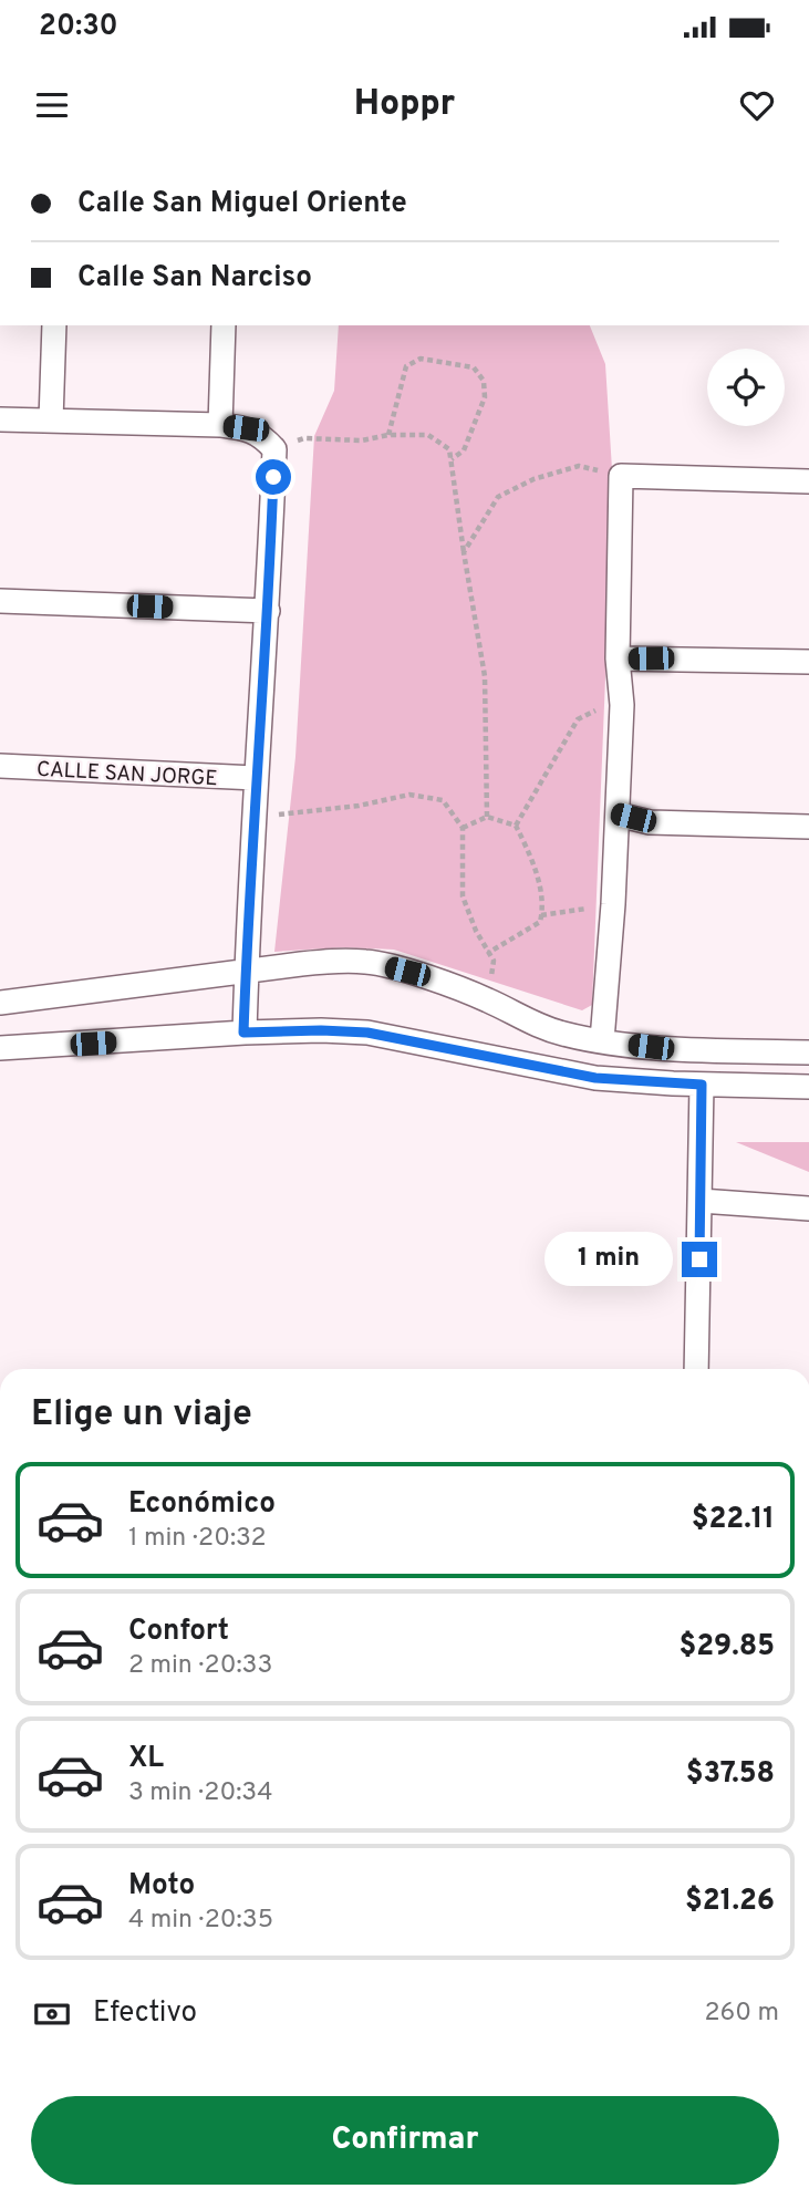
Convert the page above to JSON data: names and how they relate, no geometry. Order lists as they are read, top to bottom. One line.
{"streets":{"street":["CALLE SAN JORGE"]},"page":{"status":"20:30","header":"Hoppr","banner":["Calle San Miguel Oriente","Calle San Narciso"],"bubble":"1 min","heading":"Elige un viaje","list":[{"name":"Económico","note":"1 min · 20:32","value":"$22.11"},{"name":"Confort","note":"2 min · 20:33","value":"$29.85"},{"name":"XL","note":"3 min · 20:34","value":"$37.58"},{"name":"Moto","note":"4 min · 20:35","value":"$21.26"}],"pay":["Efectivo","260 m"],"buttons":"Confirmar"}}
